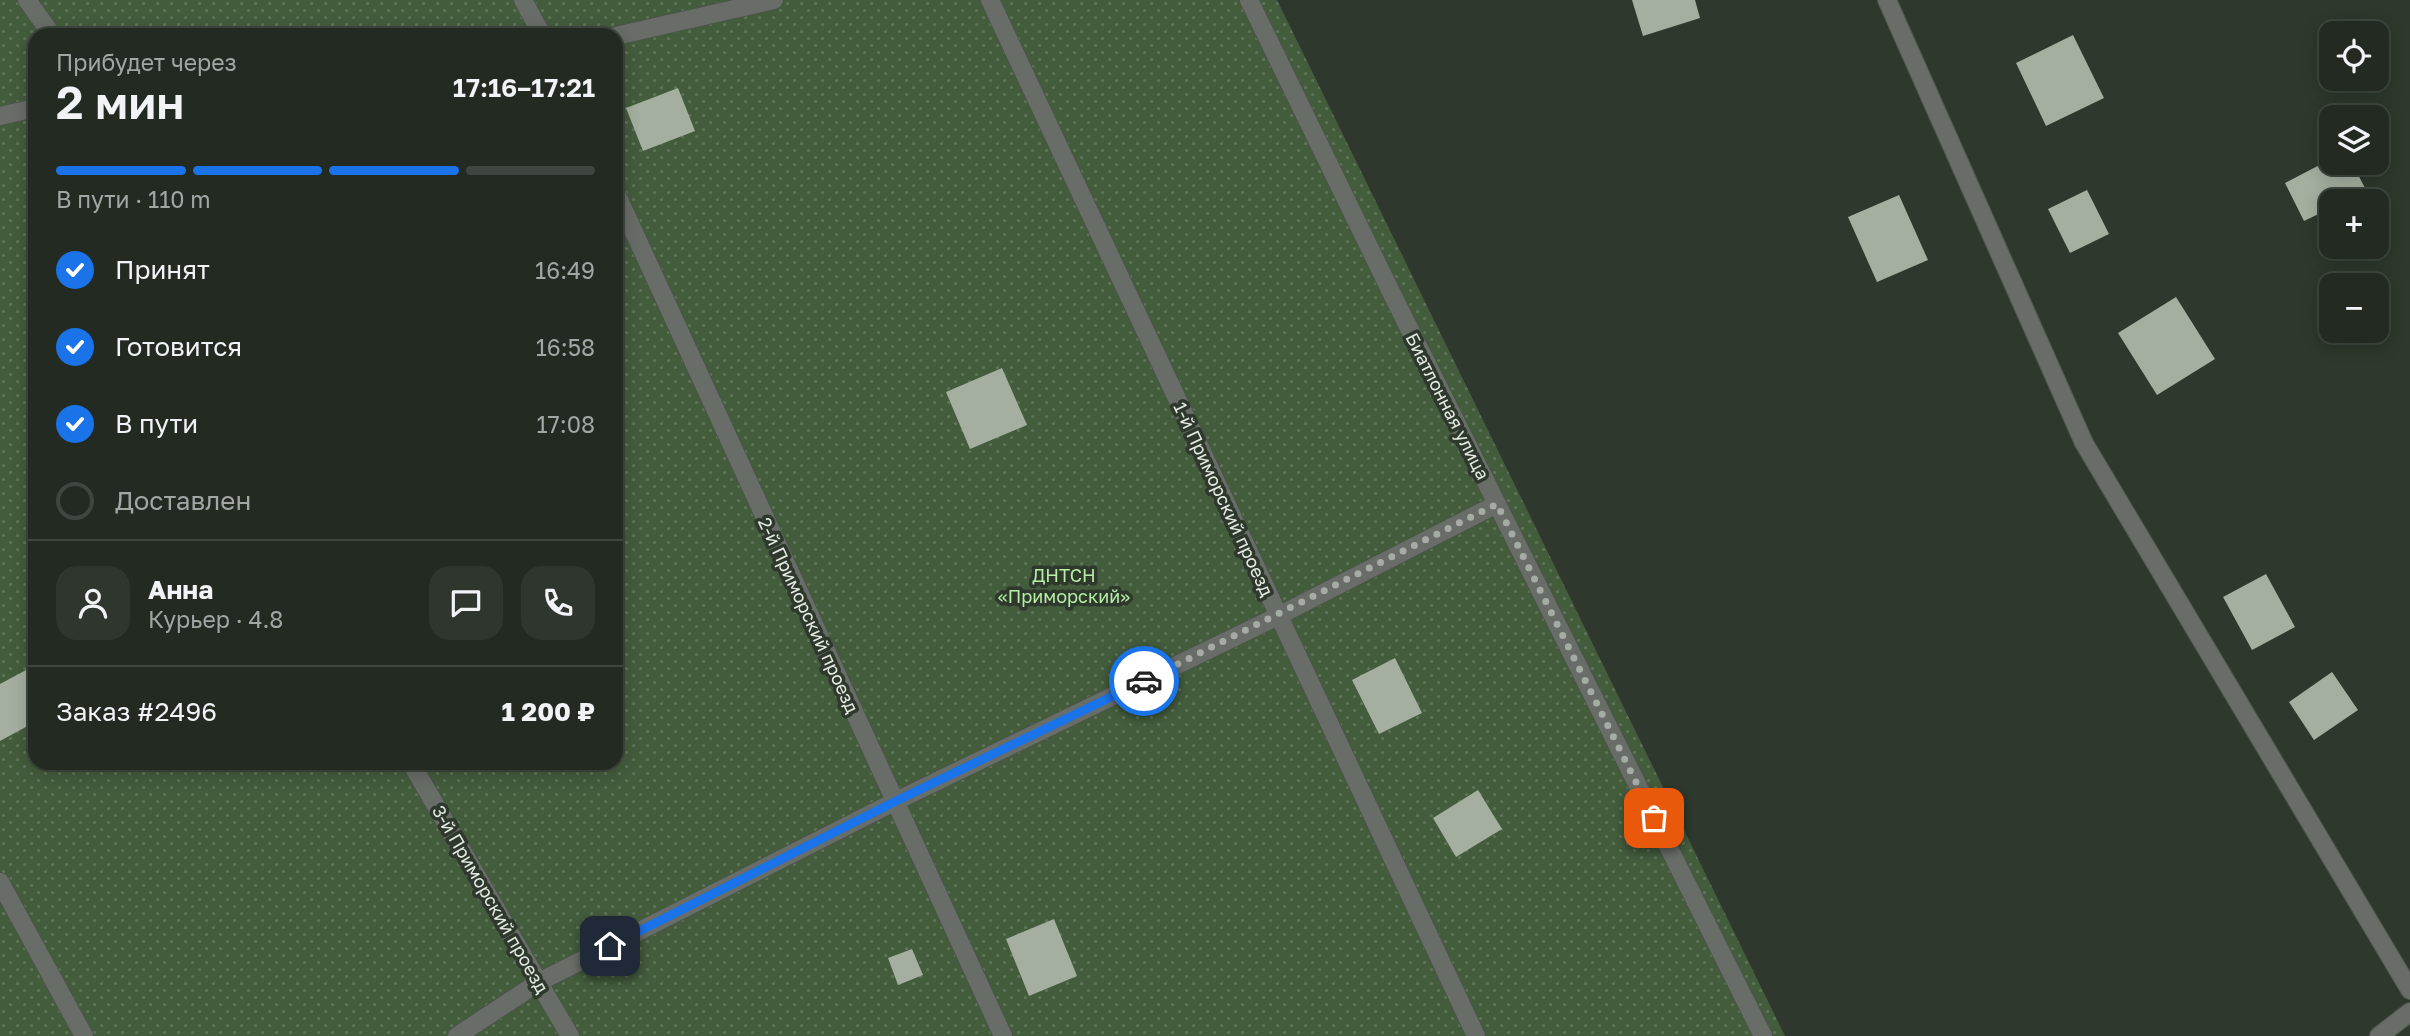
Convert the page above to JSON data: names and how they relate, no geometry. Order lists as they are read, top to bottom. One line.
{"streets":{"street":["Биатлонная улица","1-й Приморский проезд","2-й Приморский проезд","3-й Приморский проезд"]},"parks":["ДНТСН «Приморский»"],"page":{"map_buttons":["+","−"],"heading":["2 мин","Прибудет через","17:16–17:21"],"panel":["Анна","Курьер · 4.8","Заказ #2496","1 200 ₽"],"bar":"В пути · 110 m","list":[["Принят","16:49"],["Готовится","16:58"],["В пути","17:08"],"Доставлен"]}}
